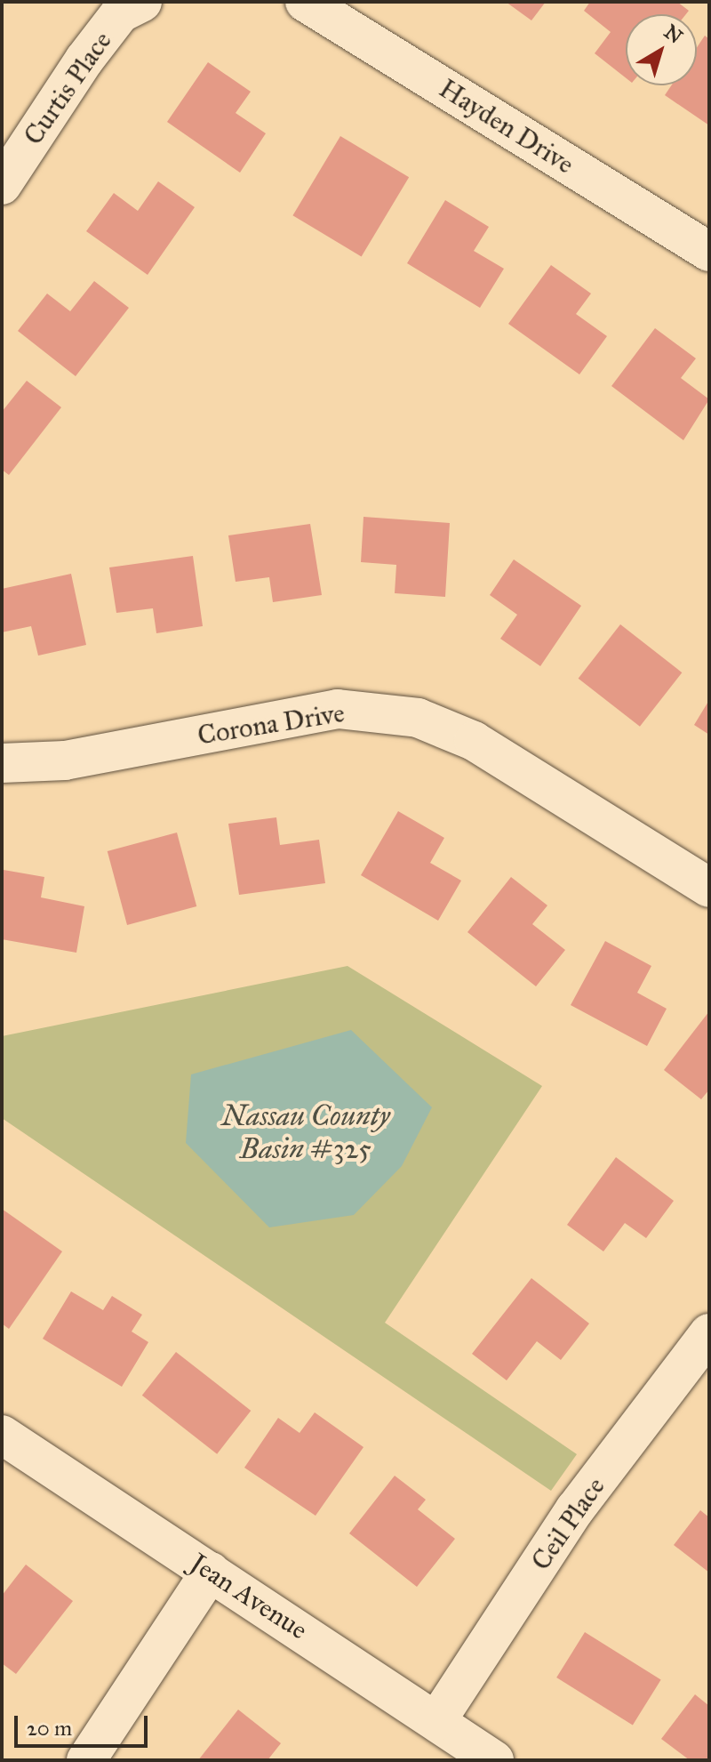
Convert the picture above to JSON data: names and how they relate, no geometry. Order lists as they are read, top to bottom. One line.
{"streets":{"street":["Curtis Place","Hayden Drive","Corona Drive","Ceil Place","Jean Avenue"]},"crossings":[["Ceil Place","Jean Avenue"]],"water":["Nassau County Basin #325"],"scale_bar":"20 m","north":"top right"}
